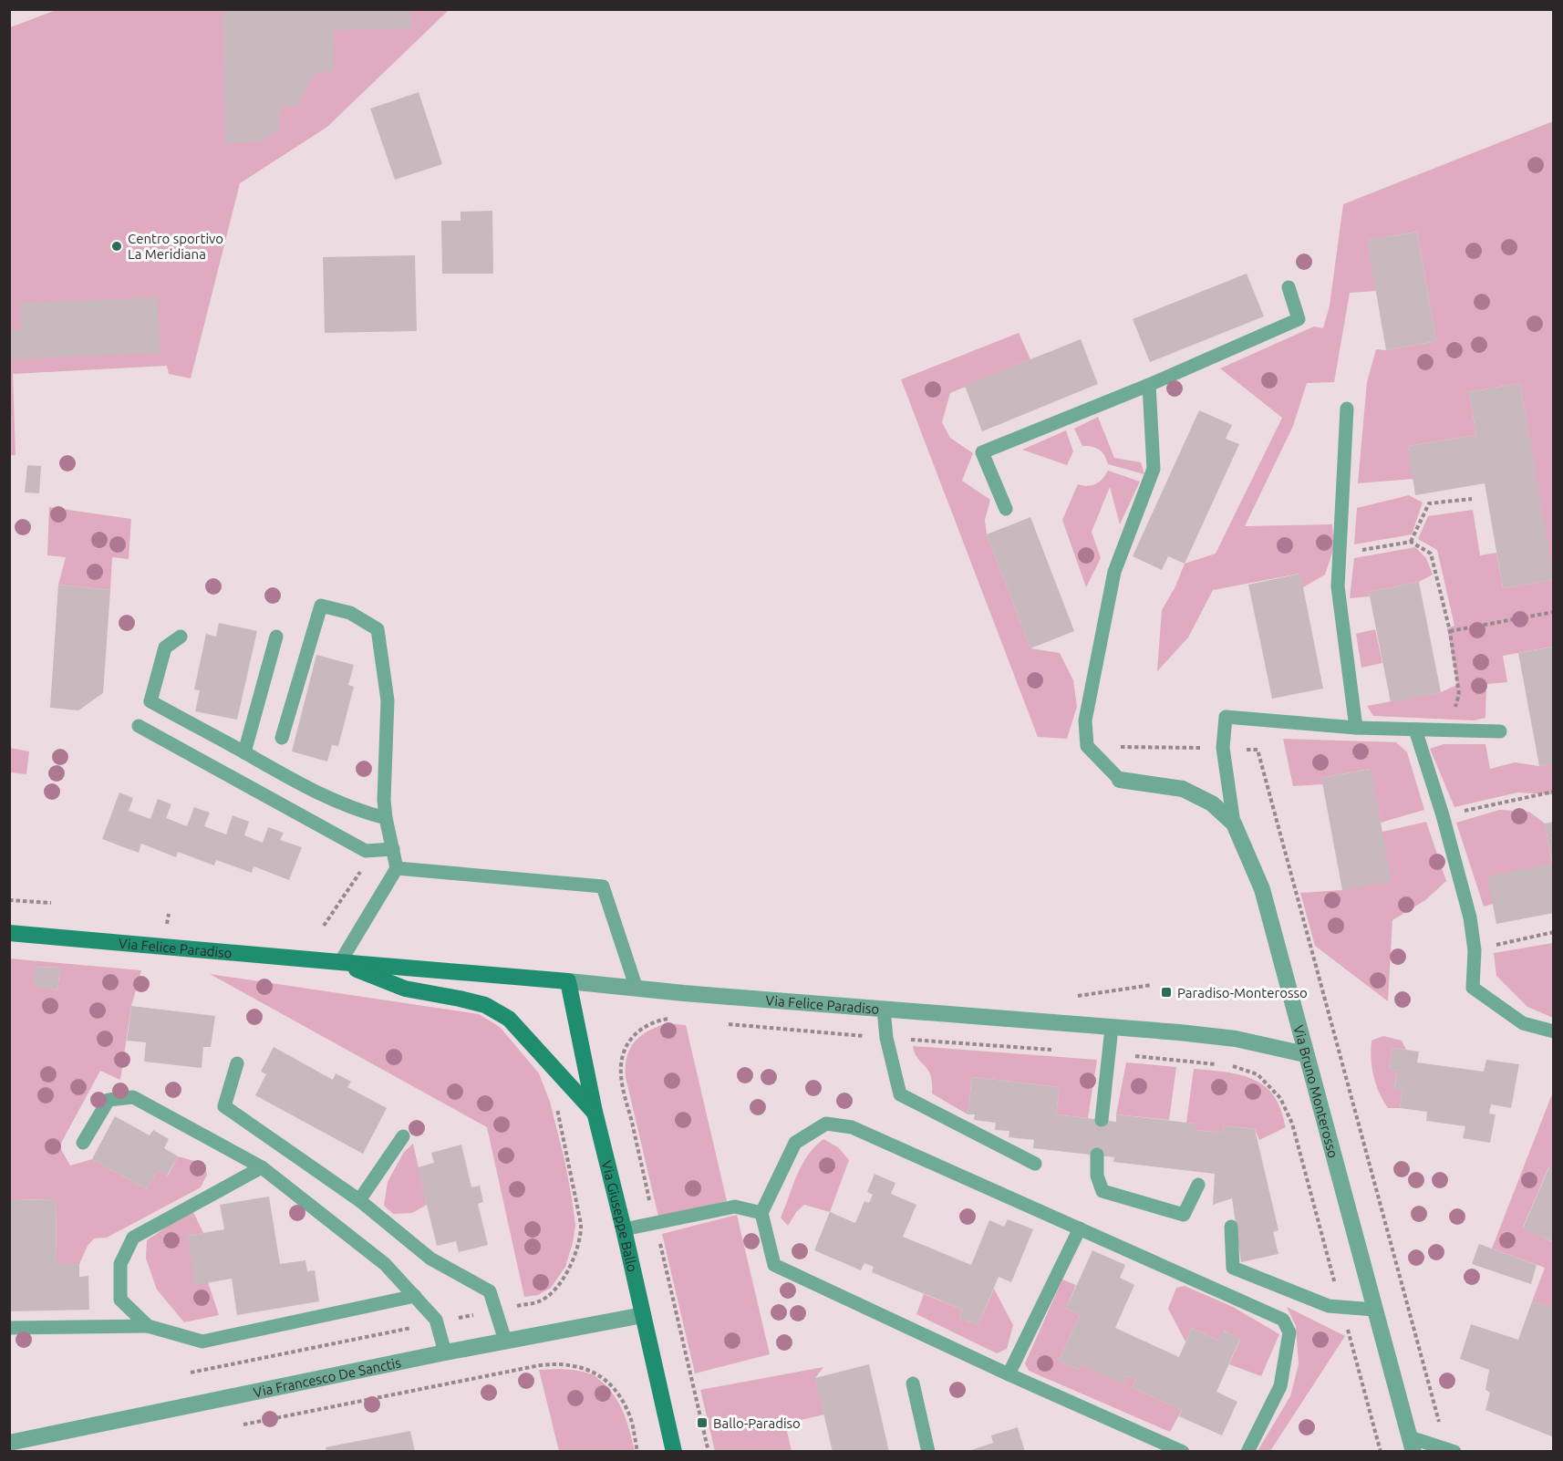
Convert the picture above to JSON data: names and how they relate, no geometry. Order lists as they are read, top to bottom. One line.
{"streets":{"main road":["Via Felice Paradiso","Via Giuseppe Ballo"],"street":["Via Bruno Monterosso","Via Francesco De Sanctis"]},"crossings":[["Via Felice Paradiso","Via Bruno Monterosso"],["Via Felice Paradiso","Via Giuseppe Ballo"],["Via Giuseppe Ballo","Via Francesco De Sanctis"]],"places":{"other":["Centro sportivo La Meridiana"],"transit":["Paradiso-Monterosso","Ballo-Paradiso"]}}
